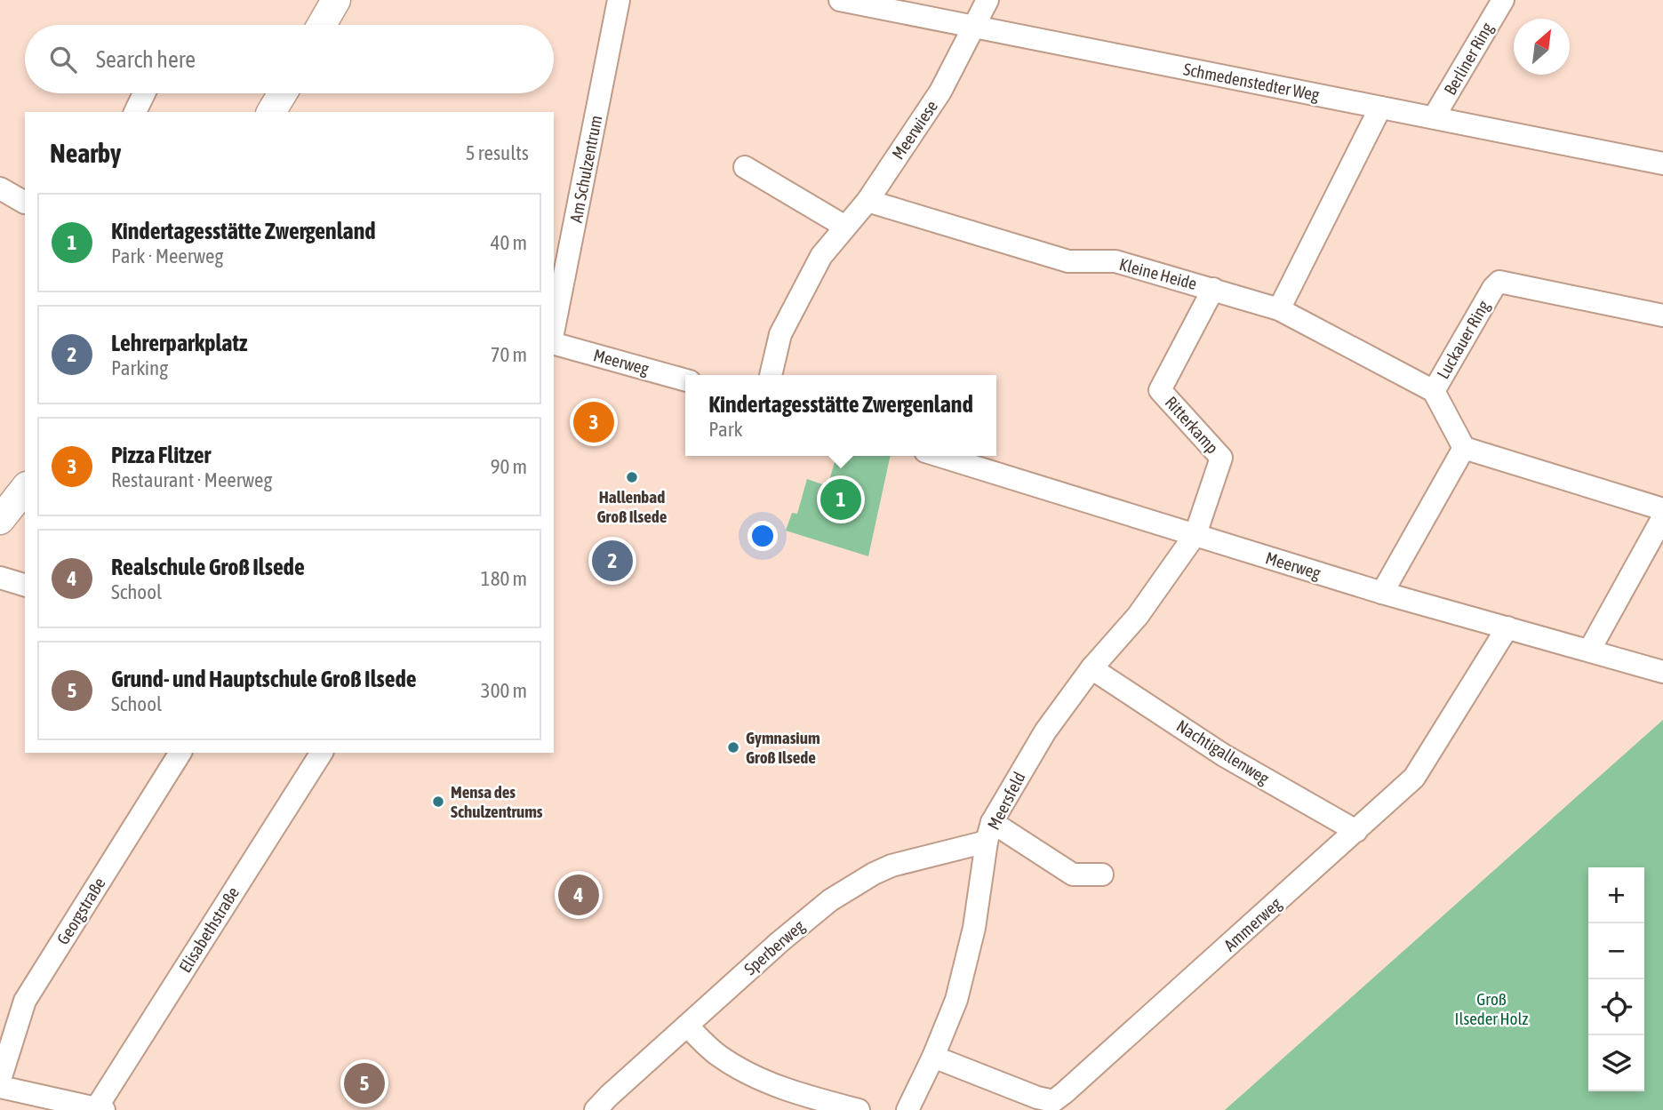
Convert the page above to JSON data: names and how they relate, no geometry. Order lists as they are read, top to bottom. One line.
{"streets":{"street":["Berliner Ring","Schmedenstedter Weg","Meerwiese","Am Schulzentrum","Kleine Heide","Luckauer Ring","Meerweg","Ritterkamp","Nachtigallenweg","Meersfeld","Georgstraße","Ammerweg","Elisabethstraße","Sperberweg"]},"crossings":[["Berliner Ring","Schmedenstedter Weg"],["Schmedenstedter Weg","Meerwiese"],["Meerwiese","Kleine Heide"],["Kleine Heide","Luckauer Ring"],["Kleine Heide","Ritterkamp"],["Meerweg","Ritterkamp"],["Meerweg","Meersfeld"],["Meerweg","Ammerweg"],["Ritterkamp","Meersfeld"],["Nachtigallenweg","Meersfeld"],["Nachtigallenweg","Ammerweg"],["Meersfeld","Ammerweg"],["Meersfeld","Sperberweg"]],"parks":["Groß Ilseder Holz"],"places":["Hallenbad Groß Ilsede","Gymnasium Groß Ilsede","Mensa des Schulzentrums"],"north":"top right","page":{"search":"Search here","heading":["Nearby","5 results"],"list":[{"mark":"1","name":"Kindertagesstätte Zwergenland","note":"Park · Meerweg","value":"40 m"},{"mark":"2","name":"Lehrerparkplatz","note":"Parking","value":"70 m"},{"mark":"3","name":"Pizza Flitzer","note":"Restaurant · Meerweg","value":"90 m"},{"mark":"4","name":"Realschule Groß Ilsede","note":"School","value":"180 m"},{"mark":"5","name":"Grund- und Hauptschule Groß Ilsede","note":"School","value":"300 m"}],"popup":["Kindertagesstätte Zwergenland","Park"],"pins":["3","1","2","4","5"],"map_buttons":["+","−"]}}
